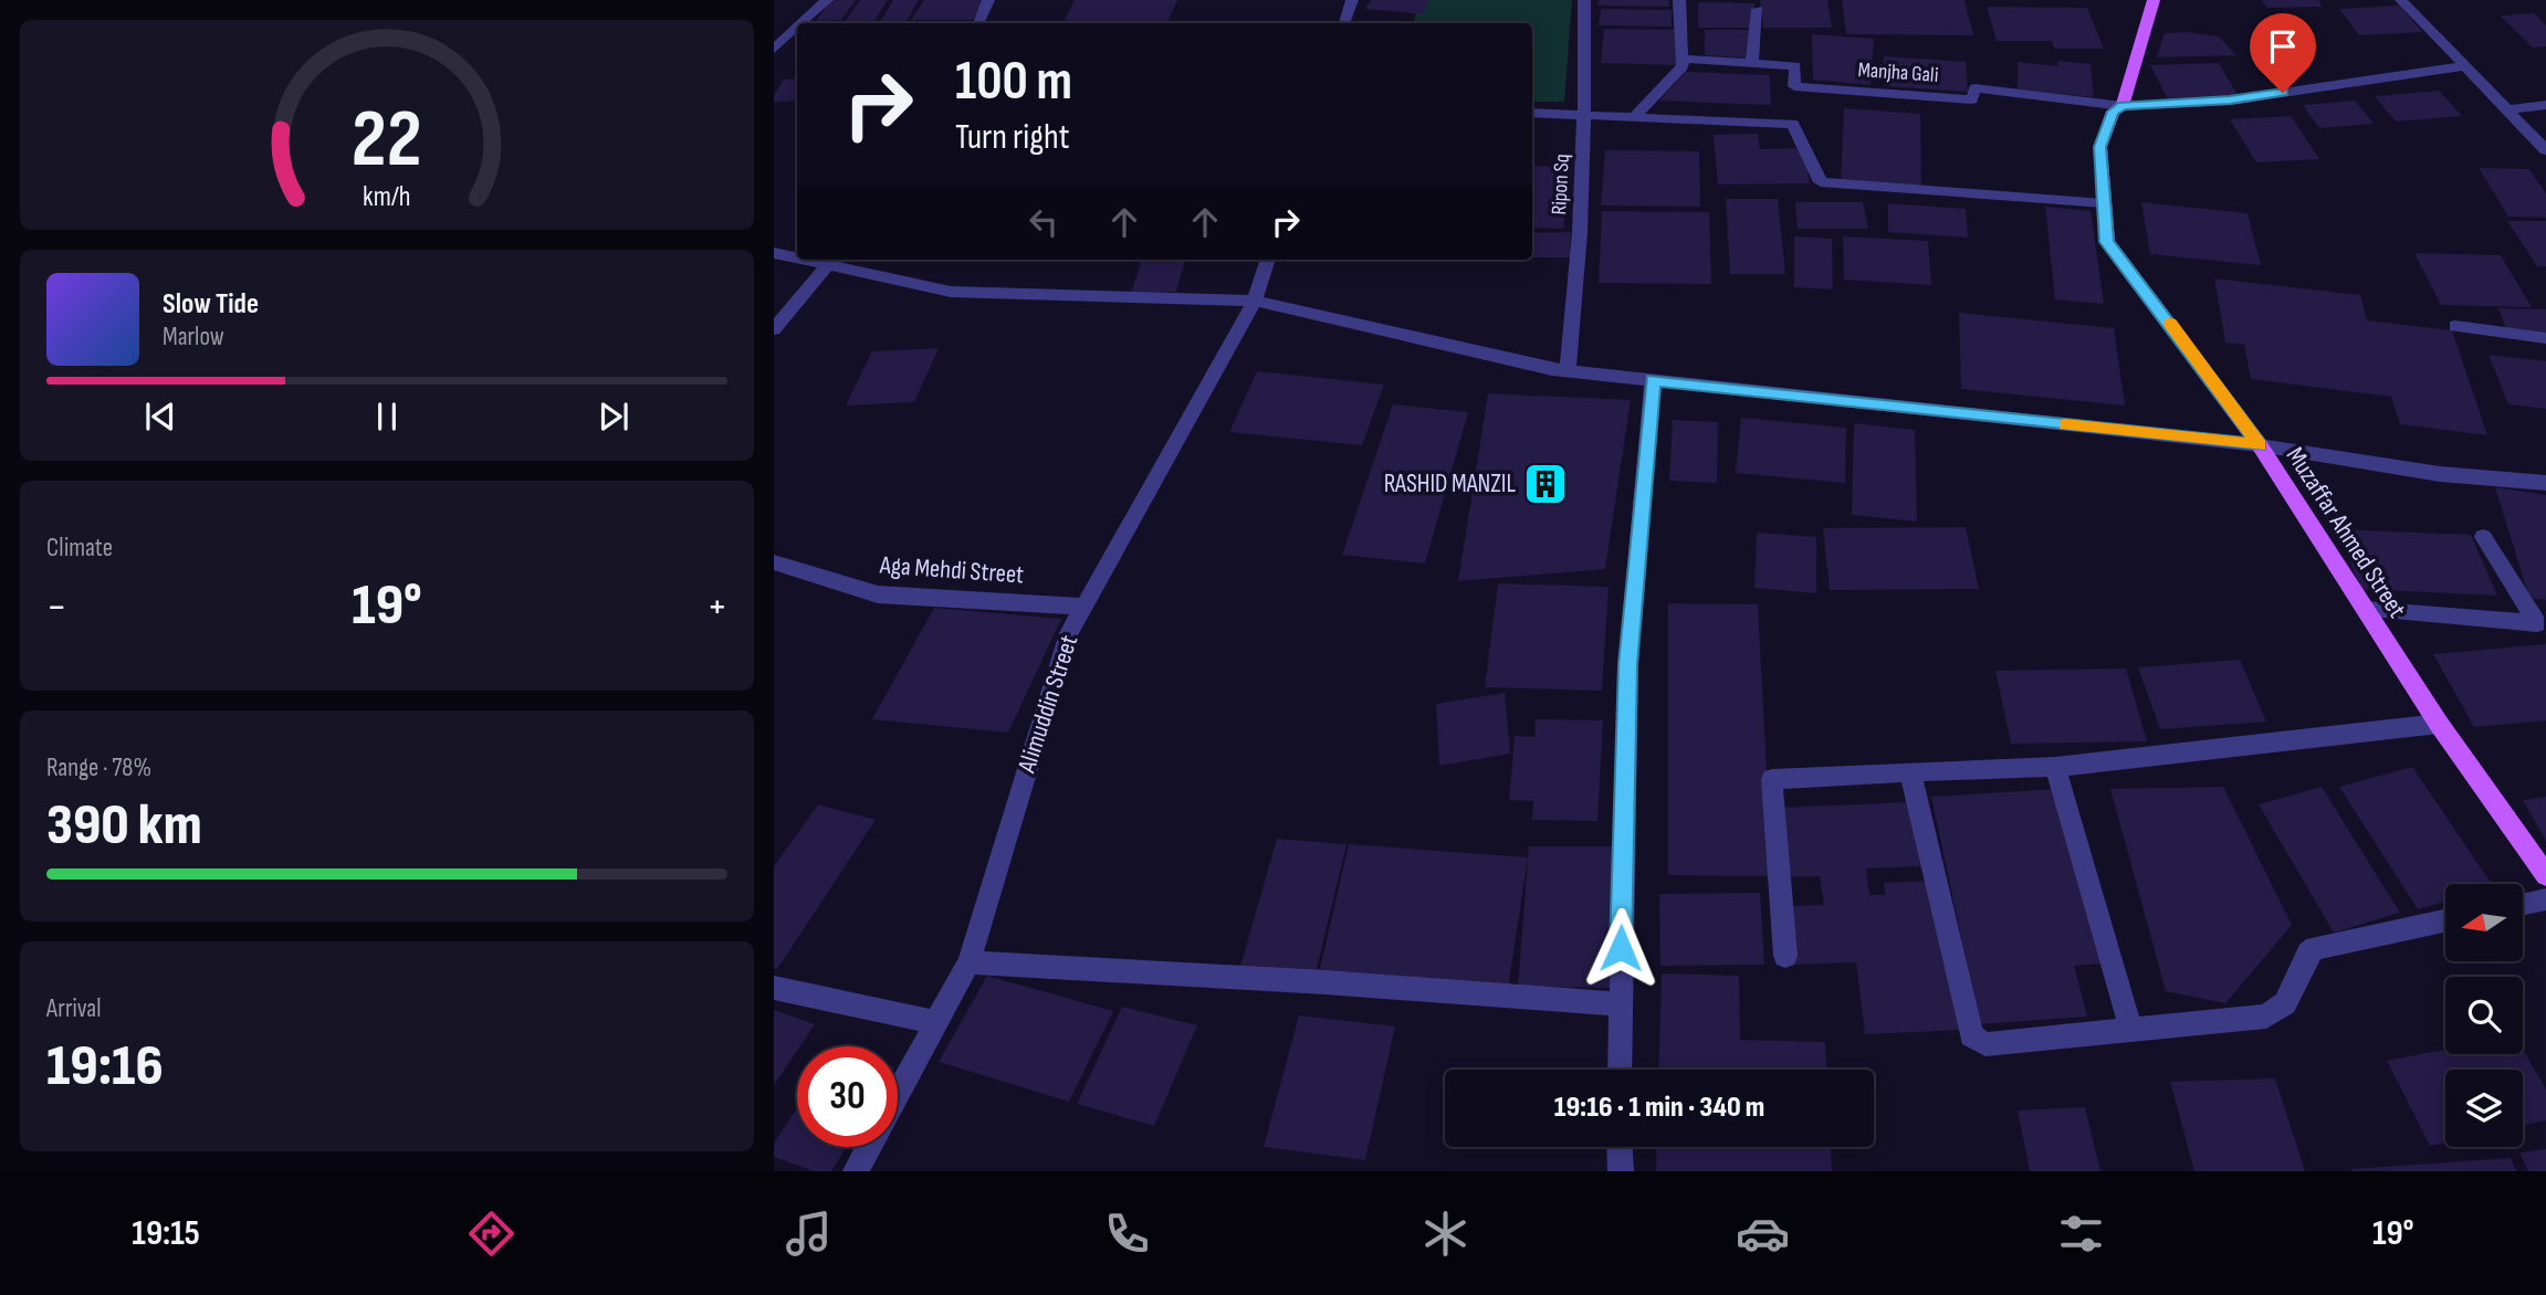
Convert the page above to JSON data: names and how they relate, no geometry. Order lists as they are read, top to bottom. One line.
{"streets":{"main road":["Muzaffar Ahmed Street"],"street":["Manjha Gali","Ripon Sq","Aga Mehdi Street","Alimuddin Street"]},"crossings":[["Manjha Gali","Muzaffar Ahmed Street"],["Aga Mehdi Street","Alimuddin Street"]],"places":{"building":["RASHID MANZIL"]},"north":"left","page":{"turn":["100 m","Turn right"],"song":["Slow Tide","Marlow"],"tile":["Climate",["Range · 78%","390 km"],["Arrival","19:16"]],"heat":["−","19°","+"],"limit":"30","trip":"19:16 · 1 min · 340 m","tabs":["19:15","19°"],"gauge":["22","km/h"]}}
